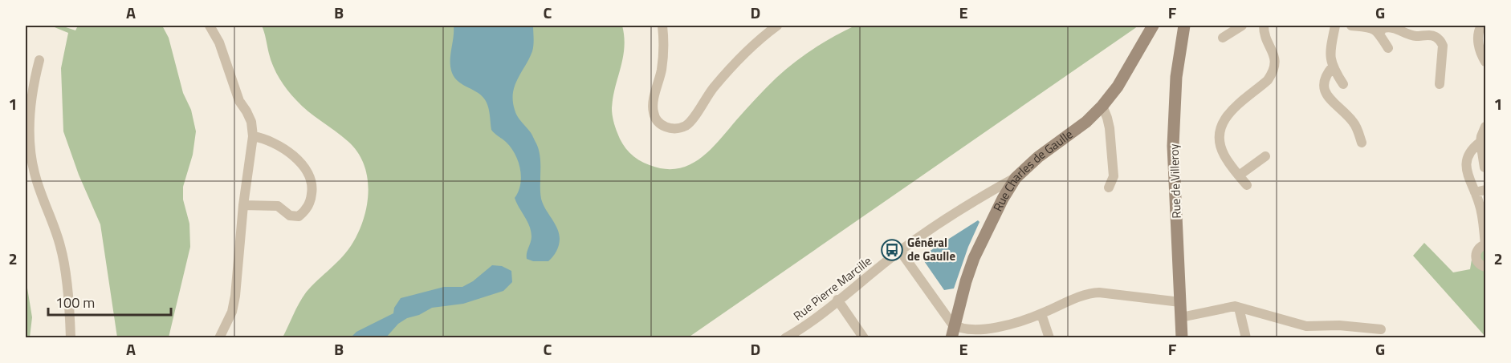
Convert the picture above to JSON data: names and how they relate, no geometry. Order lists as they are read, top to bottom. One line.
{"streets":{"street":["Rue Charles de Gaulle","Rue de Villeroy","Rue Pierre Marcille"]},"crossings":[["Rue Charles de Gaulle","Rue Pierre Marcille"]],"places":{"bus stop":["Général de Gaulle"]},"scale_bar":"100 m","grid":{"columns":["A","B","C","D","E","F","G"],"rows":["1","2"]}}
